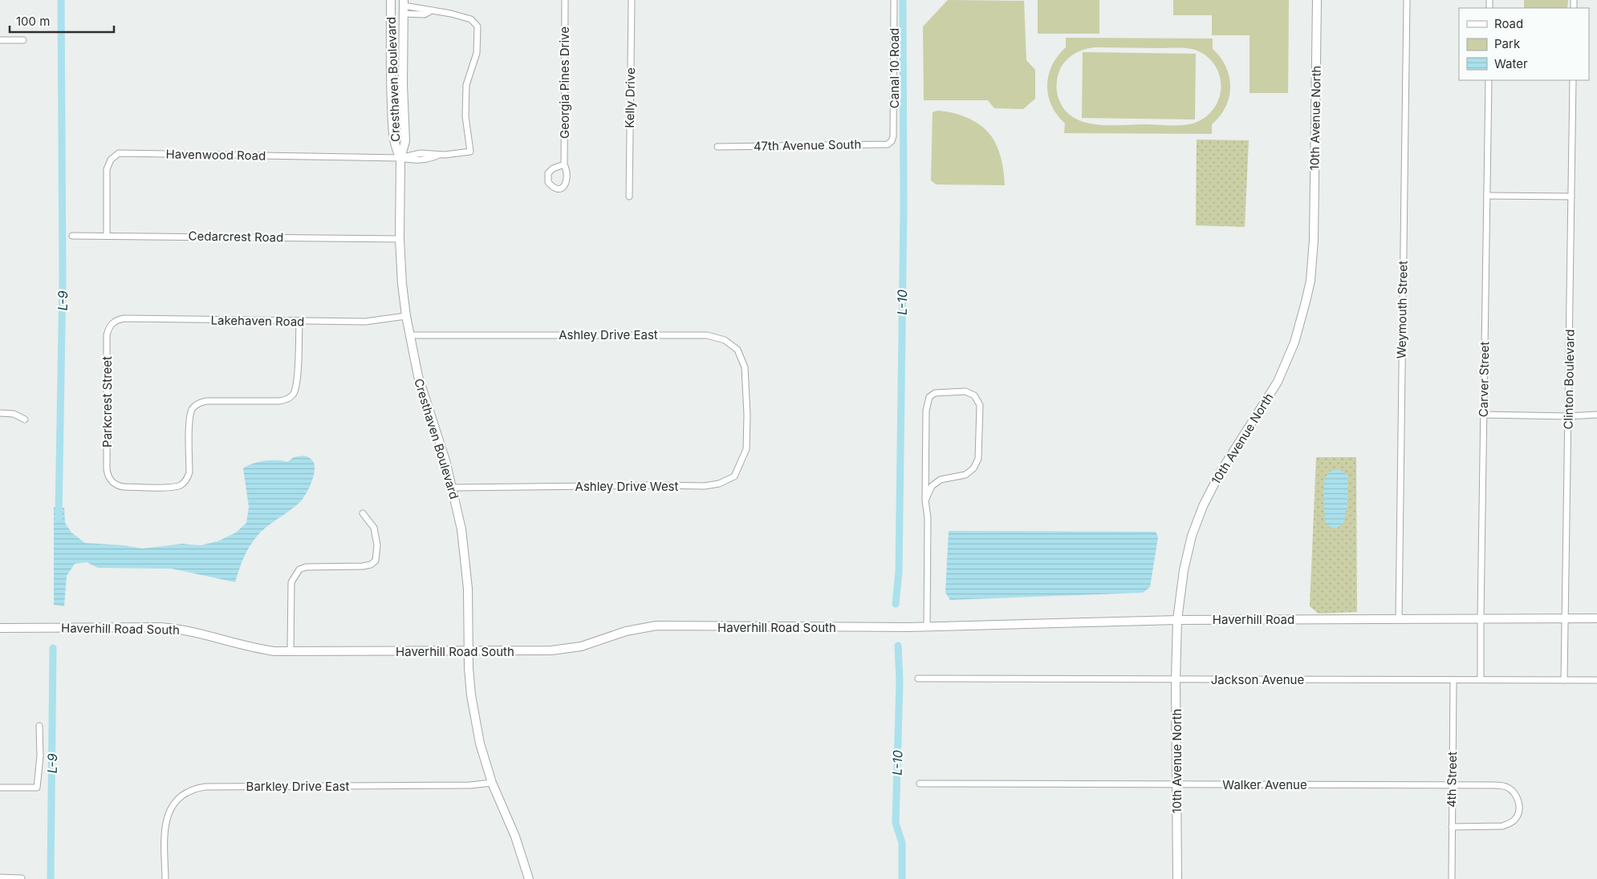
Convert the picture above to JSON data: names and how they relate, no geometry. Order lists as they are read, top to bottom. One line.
{"streets":{"street":["Canal 10 Road","Cresthaven Boulevard","Georgia Pines Drive","Kelly Drive","10th Avenue North","47th Avenue South","Havenwood Road","Cedarcrest Road","Weymouth Street","Lakehaven Road","Ashley Drive East","Carver Street","Clinton Boulevard","Parkcrest Street","Ashley Drive West","Haverhill Road","Haverhill Road South","Jackson Avenue","4th Street","Walker Avenue","Barkley Drive East"]},"crossings":[["Canal 10 Road","47th Avenue South"],["Cresthaven Boulevard","Havenwood Road"],["Cresthaven Boulevard","Cedarcrest Road"],["Cresthaven Boulevard","Lakehaven Road"],["Cresthaven Boulevard","Ashley Drive East"],["Cresthaven Boulevard","Ashley Drive West"],["Cresthaven Boulevard","Haverhill Road South"],["Cresthaven Boulevard","Barkley Drive East"],["10th Avenue North","Haverhill Road"],["10th Avenue North","Jackson Avenue"],["10th Avenue North","Walker Avenue"],["Havenwood Road","Cedarcrest Road"],["Weymouth Street","Haverhill Road"],["Lakehaven Road","Parkcrest Street"],["Ashley Drive East","Ashley Drive West"],["Carver Street","Haverhill Road"],["Carver Street","Jackson Avenue"],["Clinton Boulevard","Haverhill Road"],["Clinton Boulevard","Jackson Avenue"],["Haverhill Road","Haverhill Road South"],["Jackson Avenue","4th Street"],["4th Street","Walker Avenue"]],"water":["L-9","L-10"],"legend":["Road","Park","Water"],"scale_bar":"100 m"}
